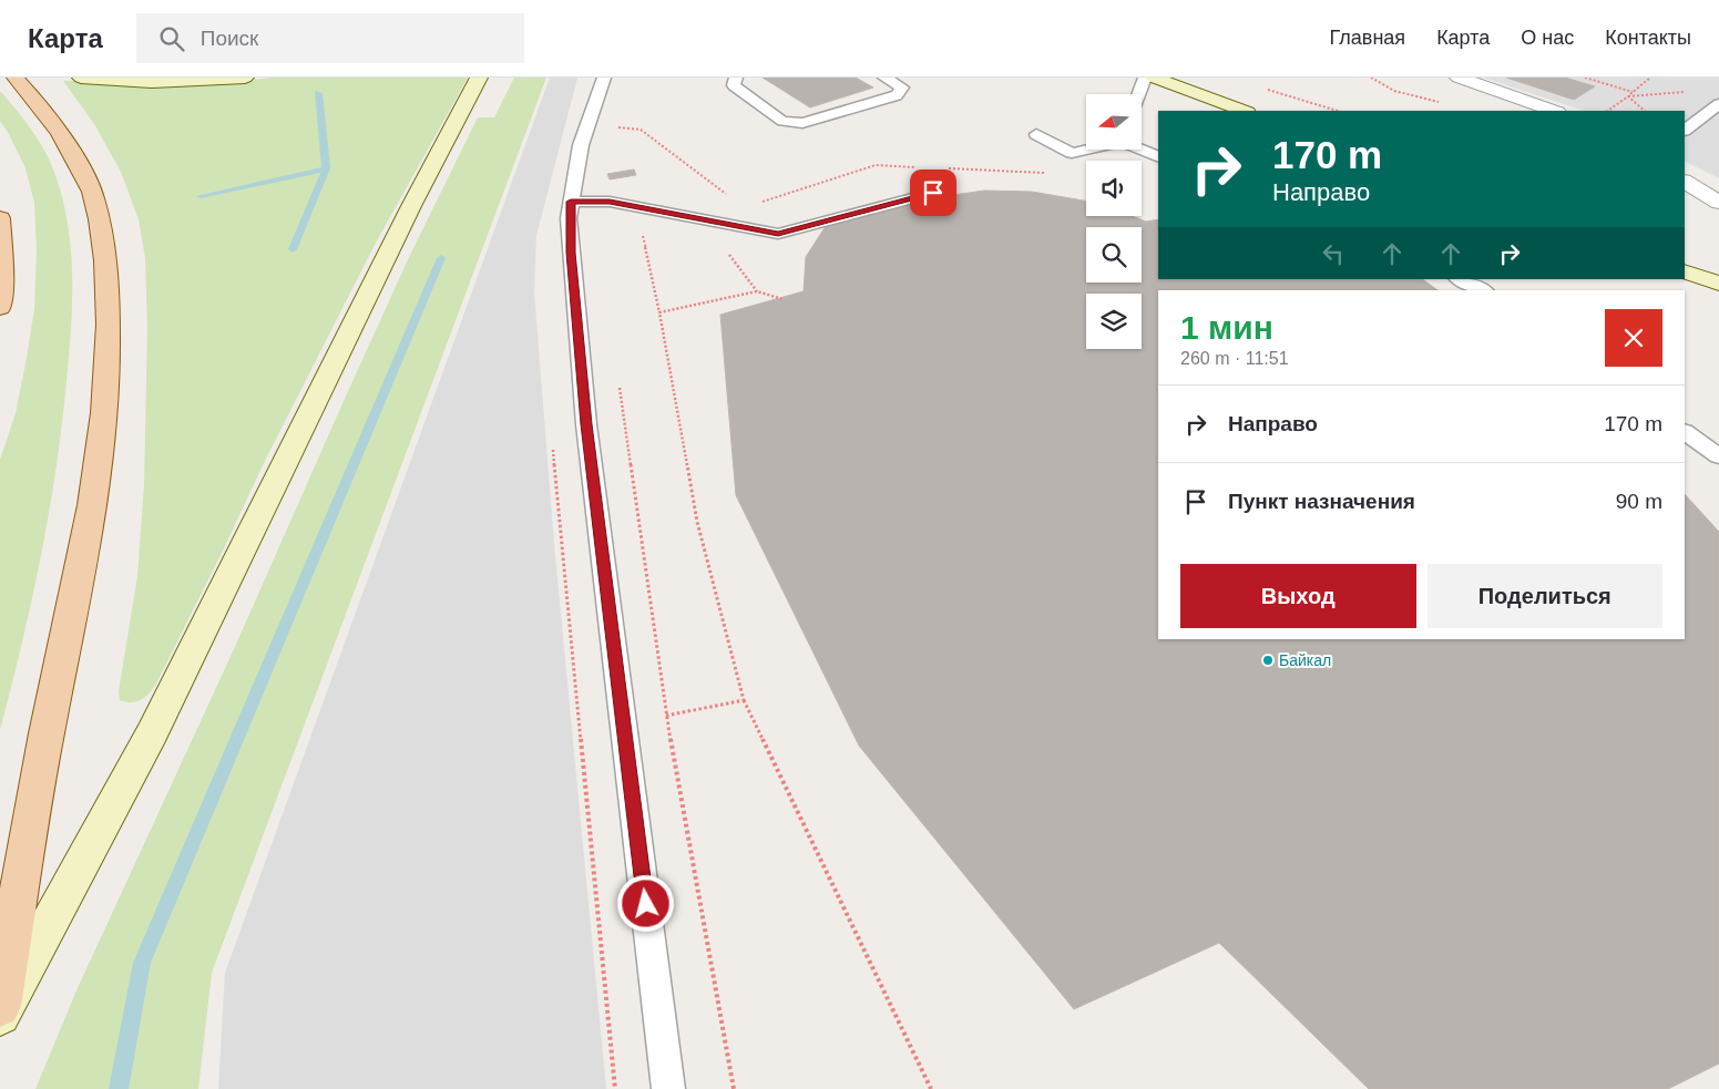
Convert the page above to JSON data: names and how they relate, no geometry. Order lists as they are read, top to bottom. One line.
{"places":["Байкал"],"north":"left","page":{"header":"Карта","search":"Поиск","nav":["Главная","Карта","О нас","Контакты"],"turn":["170 m","Направо"],"heading":["1 мин","260 m · 11:51"],"list":[{"name":"Направо","value":"170 m"},{"name":"Пункт назначения","value":"90 m"}],"buttons":["Выход","Поделиться"]}}
